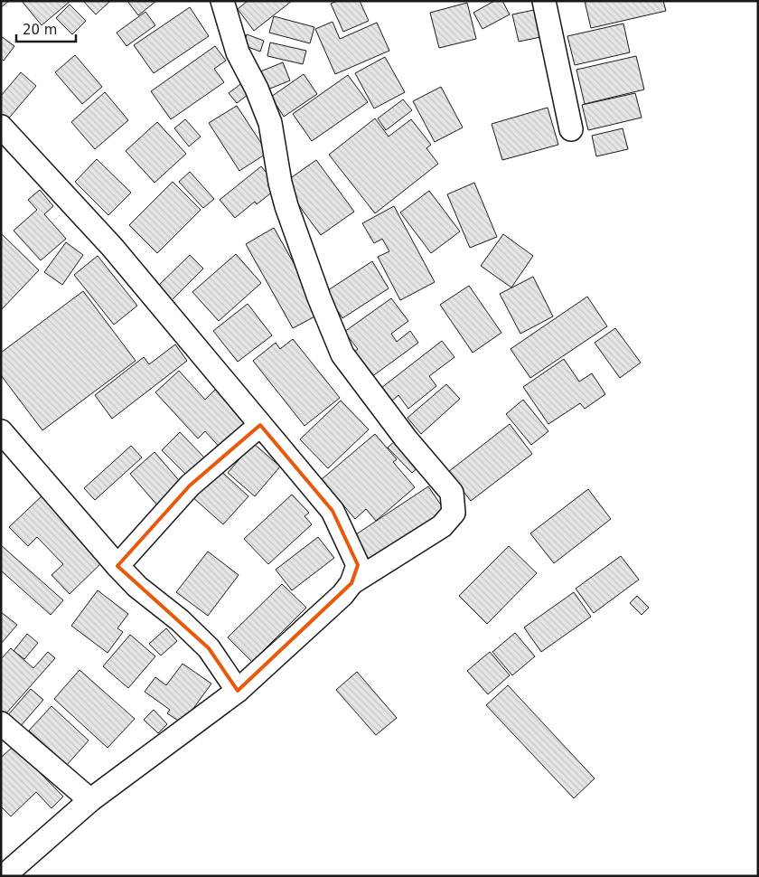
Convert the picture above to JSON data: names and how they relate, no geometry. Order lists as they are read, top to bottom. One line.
{"scale_bar":"20 m"}
